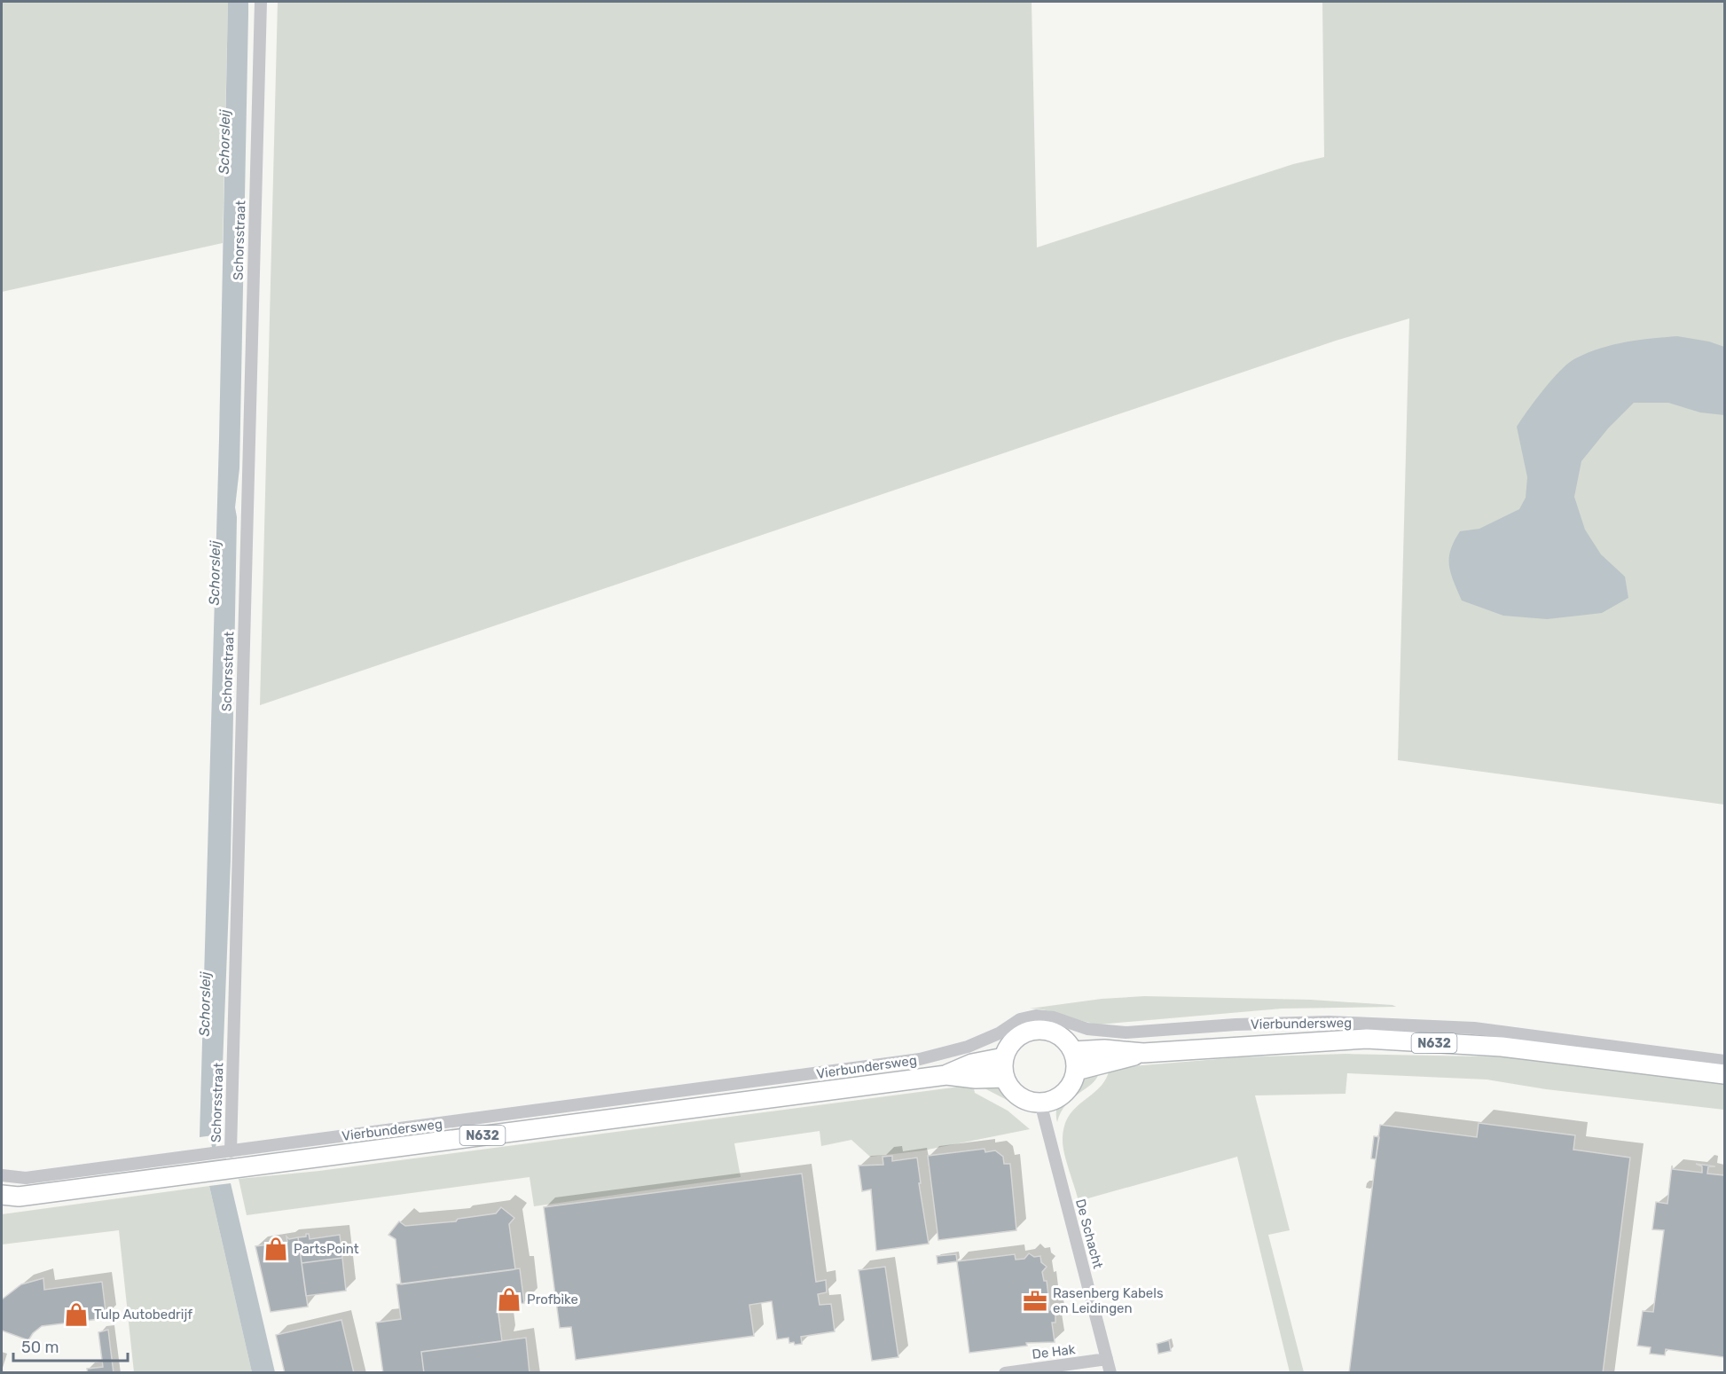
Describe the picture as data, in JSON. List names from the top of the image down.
{
  "streets": {
    "main road": ["Vierbundersweg", "N632"],
    "street": ["Schorsstraat", "De Schacht", "De Hak"]
  },
  "crossings": [
    ["Schorsstraat", "Vierbundersweg"],
    ["Vierbundersweg", "De Schacht"],
    ["De Schacht", "De Hak"]
  ],
  "water": ["Schorsleij"],
  "places": {
    "shop": ["PartsPoint", "Profbike", "Tulp Autobedrijf"],
    "office": ["Rasenberg Kabels en Leidingen"]
  },
  "scale_bar": "50 m"
}
